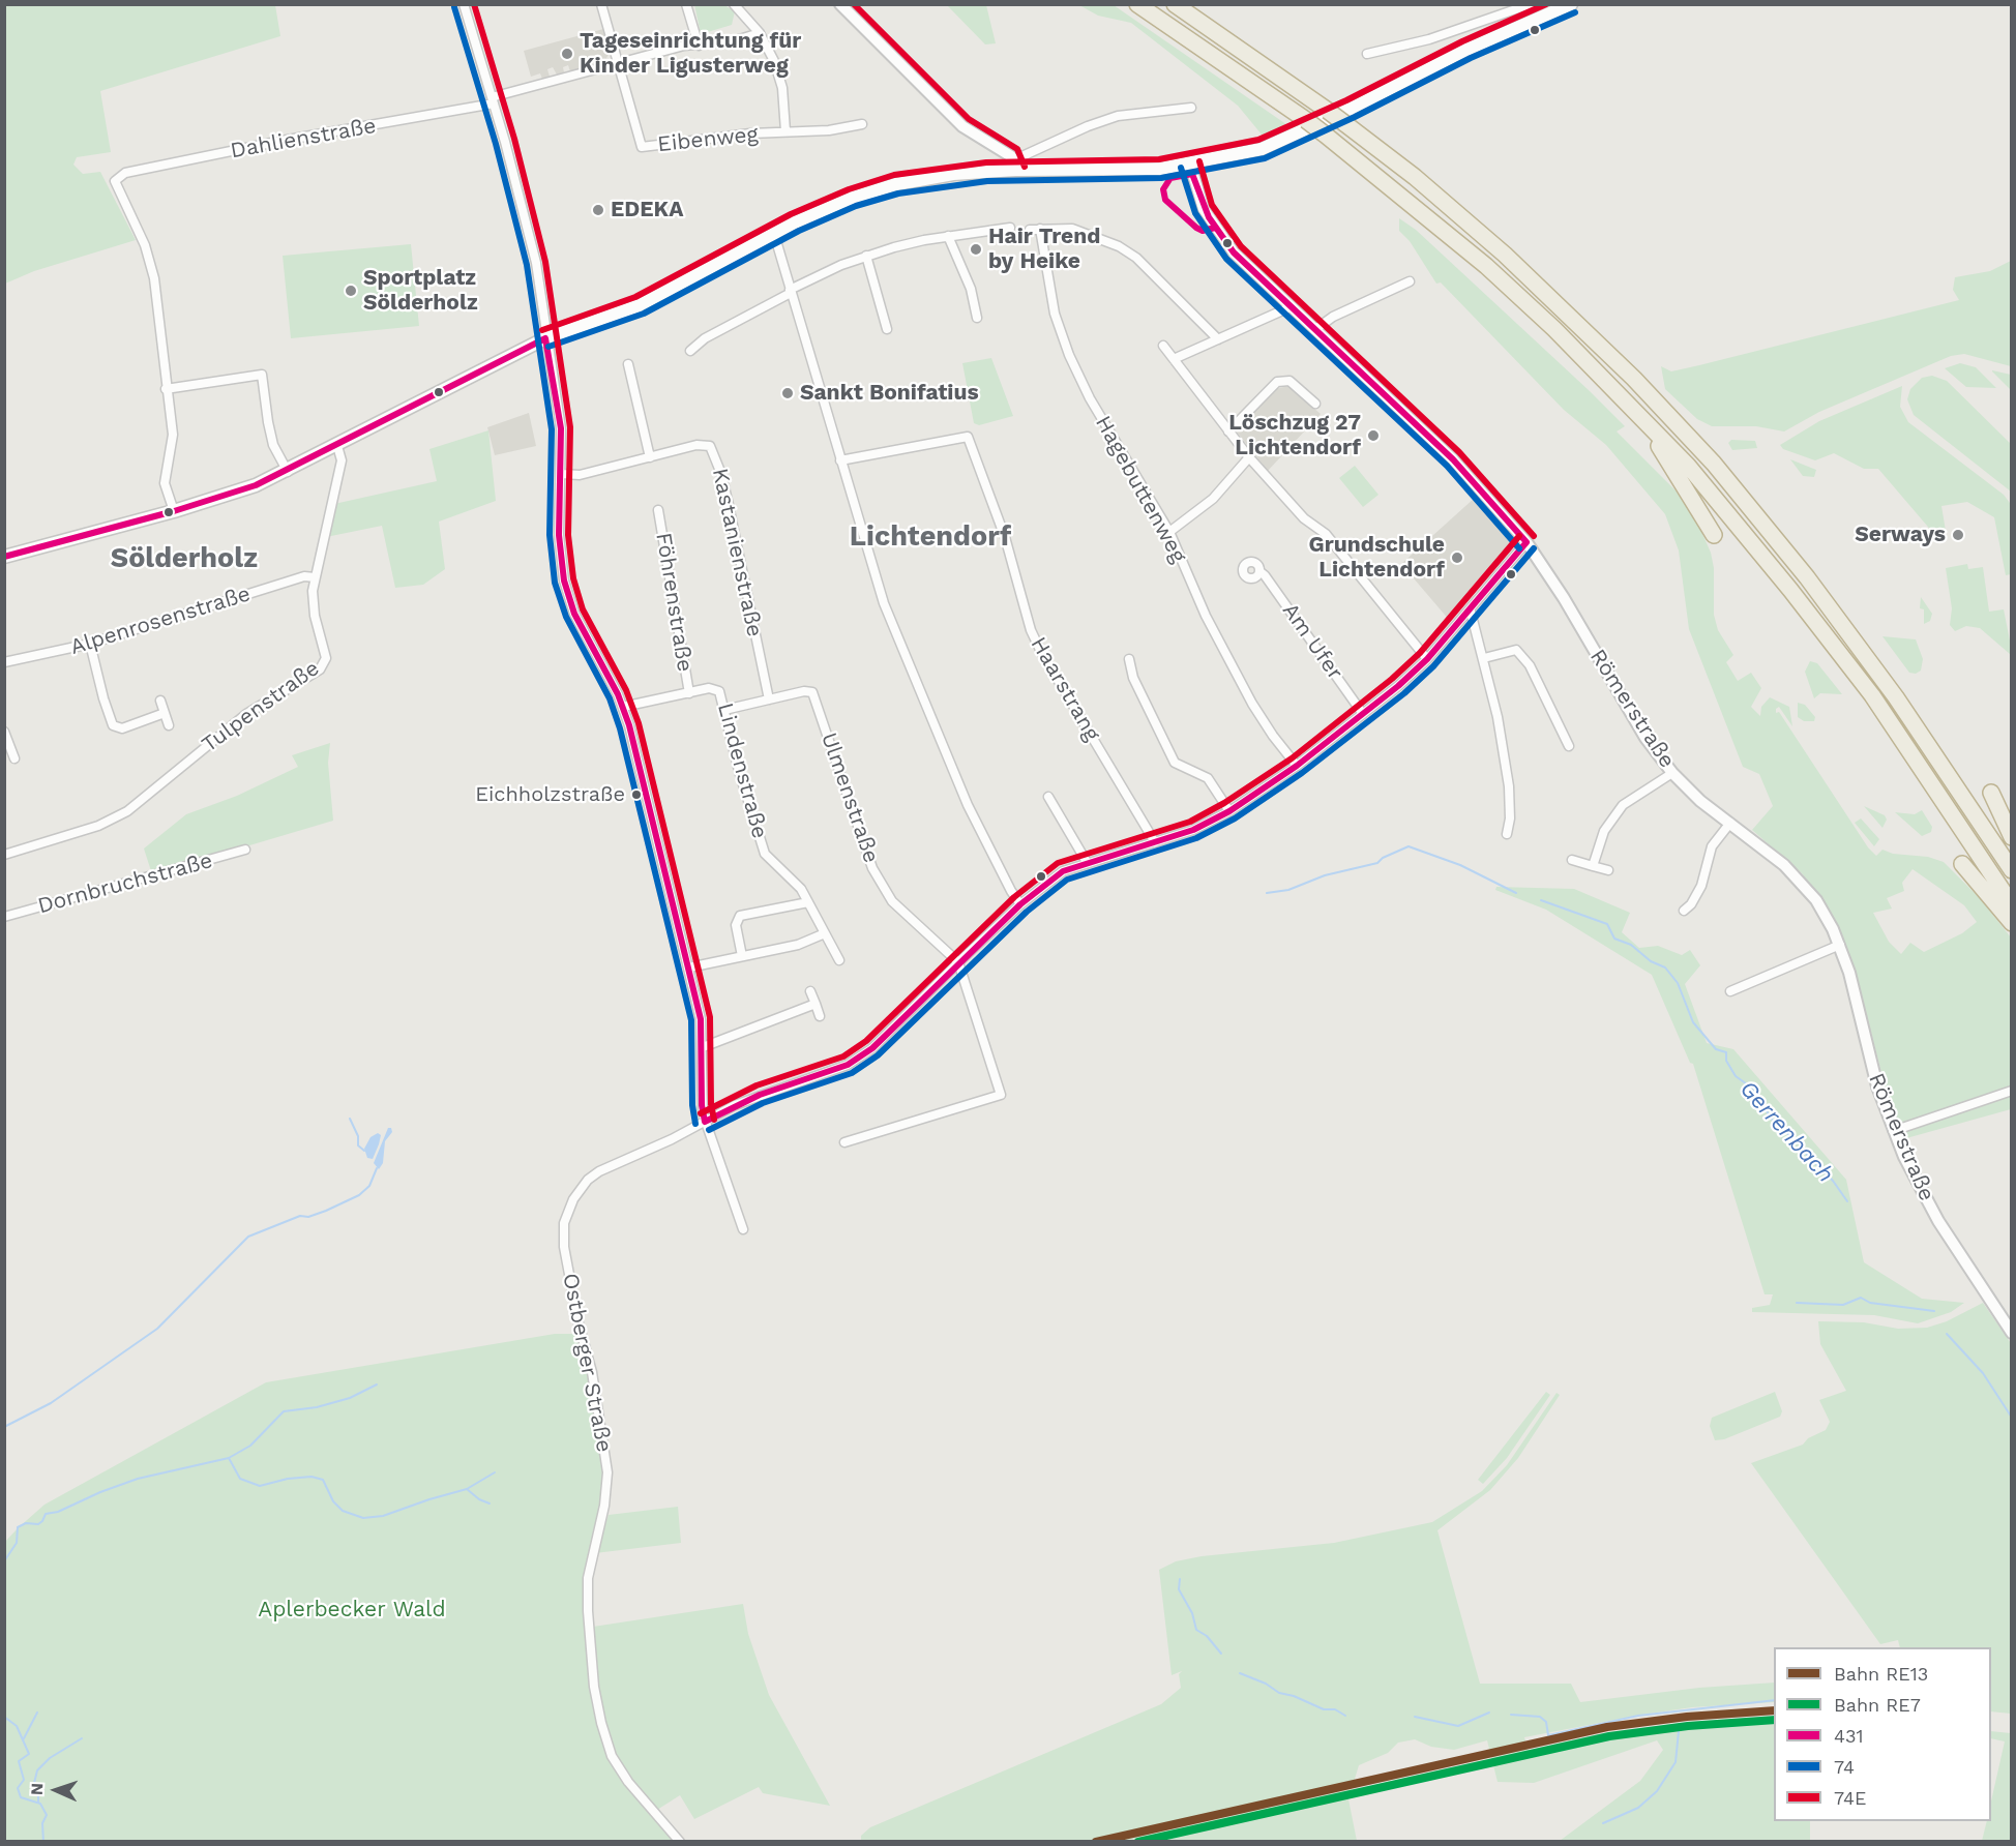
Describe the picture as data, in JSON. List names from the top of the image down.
{
  "streets": {
    "street": [
      "Dahlienstraße",
      "Eibenweg",
      "Hagebuttenweg",
      "Kastanienstraße",
      "Föhrenstraße",
      "Alpenrosenstraße",
      "Am Ufer",
      "Haarstrang",
      "Tulpenstraße",
      "Römerstraße",
      "Lindenstraße",
      "Ulmenstraße",
      "Dornbruchstraße",
      "Ostberger Straße"
    ]
  },
  "crossings": [
    ["Dahlienstraße", "Eibenweg"],
    ["Hagebuttenweg", "Ostberger Straße"],
    ["Kastanienstraße", "Ulmenstraße"],
    ["Föhrenstraße", "Lindenstraße"],
    ["Alpenrosenstraße", "Tulpenstraße"],
    ["Am Ufer", "Ostberger Straße"],
    ["Haarstrang", "Ostberger Straße"],
    ["Römerstraße", "Ostberger Straße"],
    ["Lindenstraße", "Ulmenstraße"],
    ["Ulmenstraße", "Ostberger Straße"]
  ],
  "districts": ["Lichtendorf", "Sölderholz"],
  "water": ["Gerrenbach"],
  "parks": ["Aplerbecker Wald"],
  "places": [
    "Tageseinrichtung für Kinder Ligusterweg",
    "EDEKA",
    "Hair Trend by Heike",
    "Sportplatz Sölderholz",
    "Sankt Bonifatius",
    "Löschzug 27 Lichtendorf",
    "Serways",
    "Grundschule Lichtendorf",
    "Eichholzstraße"
  ],
  "lines": [
    "transit line 74E",
    "transit line 74",
    "transit line 431",
    "rail line RE13",
    "rail line RE7"
  ],
  "legend": [
    "Bahn RE13",
    "Bahn RE7",
    "431",
    "74",
    "74E"
  ],
  "north": "left"
}
